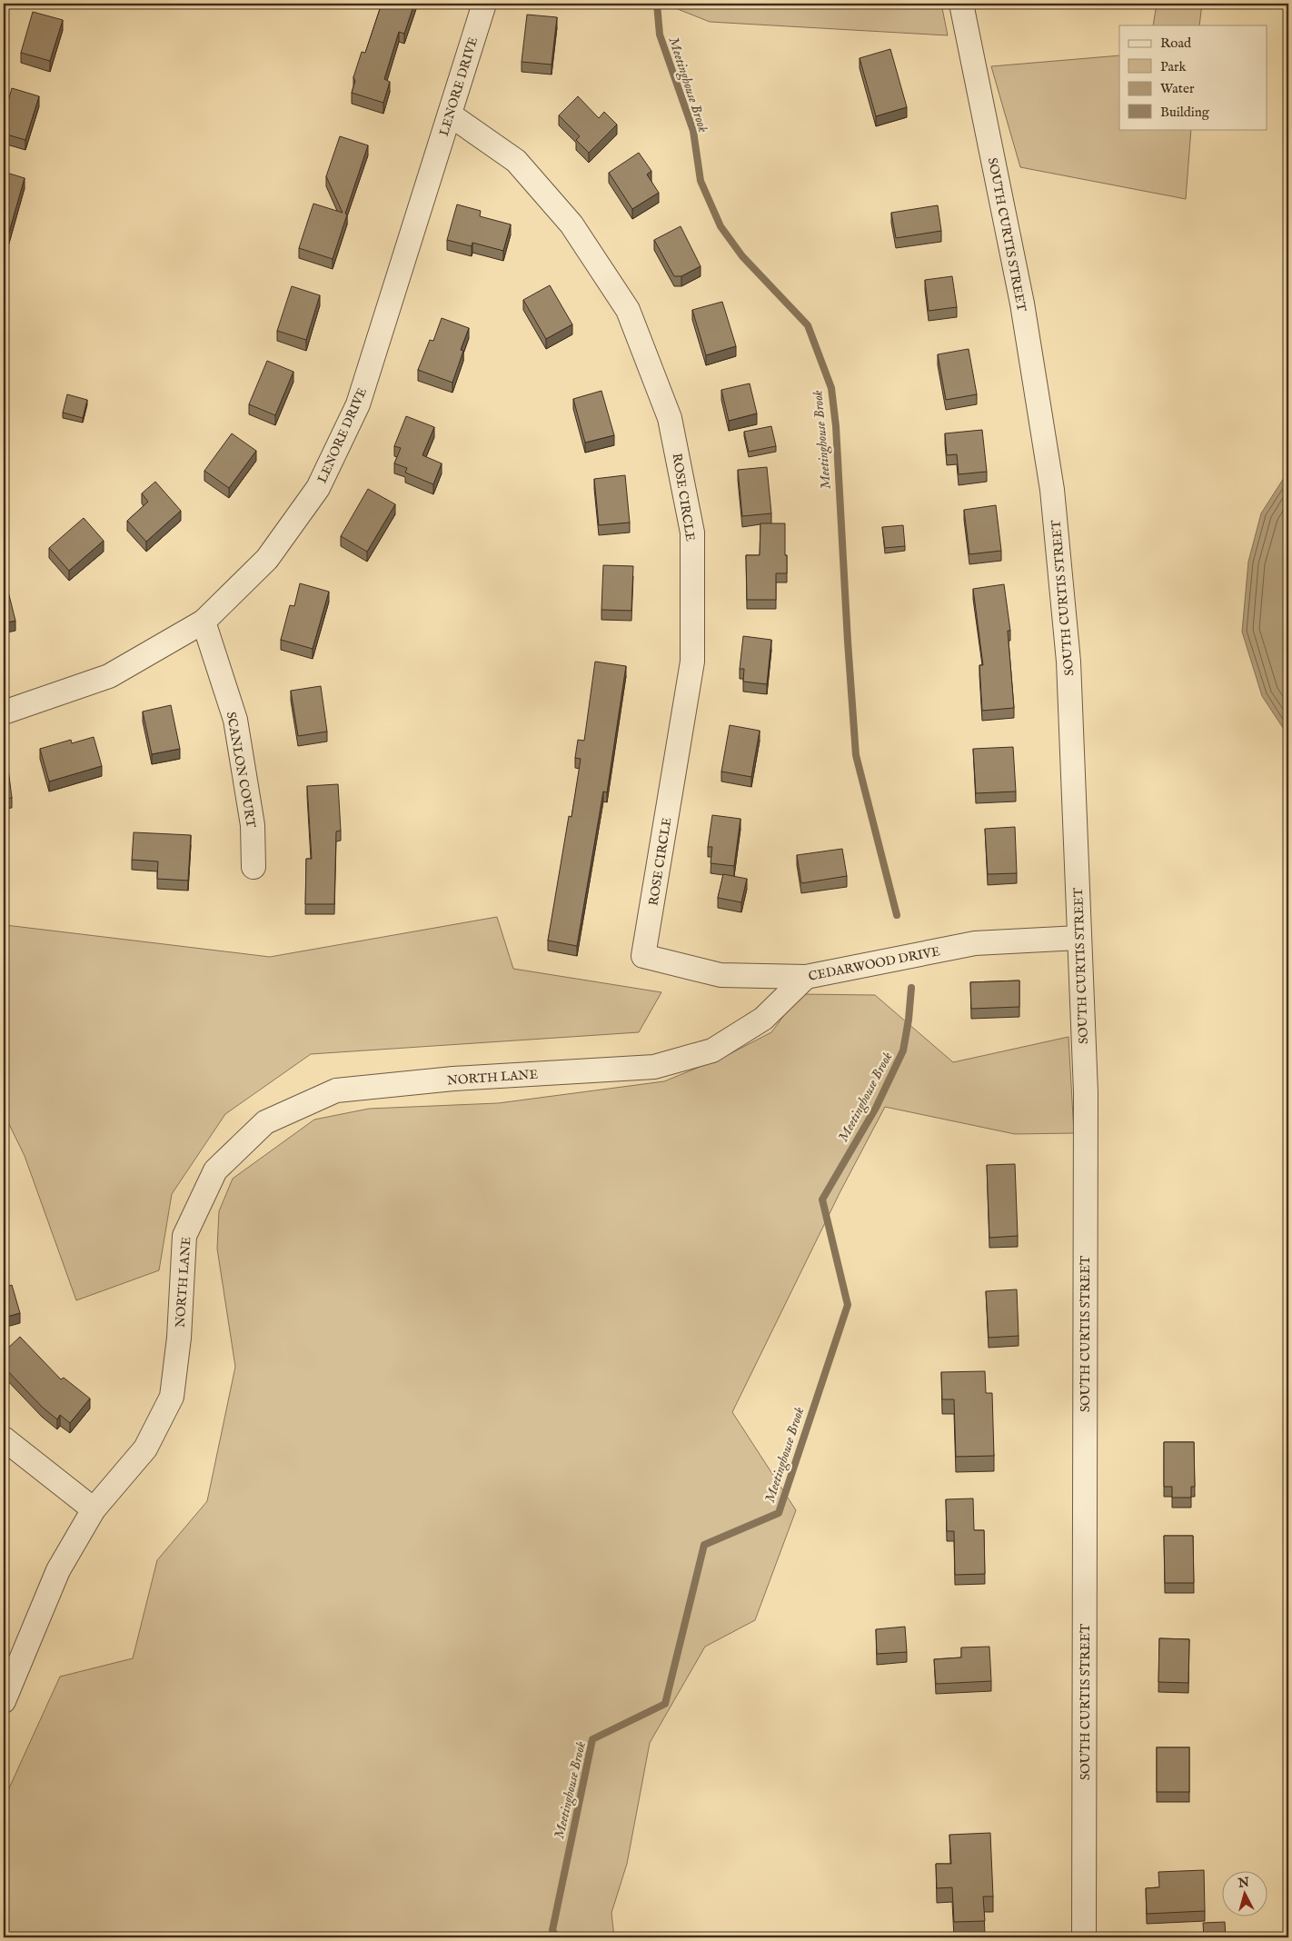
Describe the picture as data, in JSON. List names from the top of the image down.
{
  "streets": {
    "street": [
      "LENORE DRIVE",
      "SOUTH CURTIS STREET",
      "ROSE CIRCLE",
      "SCANLON COURT",
      "CEDARWOOD DRIVE",
      "NORTH LANE"
    ]
  },
  "crossings": [
    ["LENORE DRIVE", "ROSE CIRCLE"],
    ["LENORE DRIVE", "SCANLON COURT"],
    ["SOUTH CURTIS STREET", "CEDARWOOD DRIVE"],
    ["ROSE CIRCLE", "CEDARWOOD DRIVE"],
    ["CEDARWOOD DRIVE", "NORTH LANE"]
  ],
  "water": ["Meetinghouse Brook"],
  "legend": [
    "Road",
    "Park",
    "Water",
    "Building"
  ],
  "north": "top"
}
